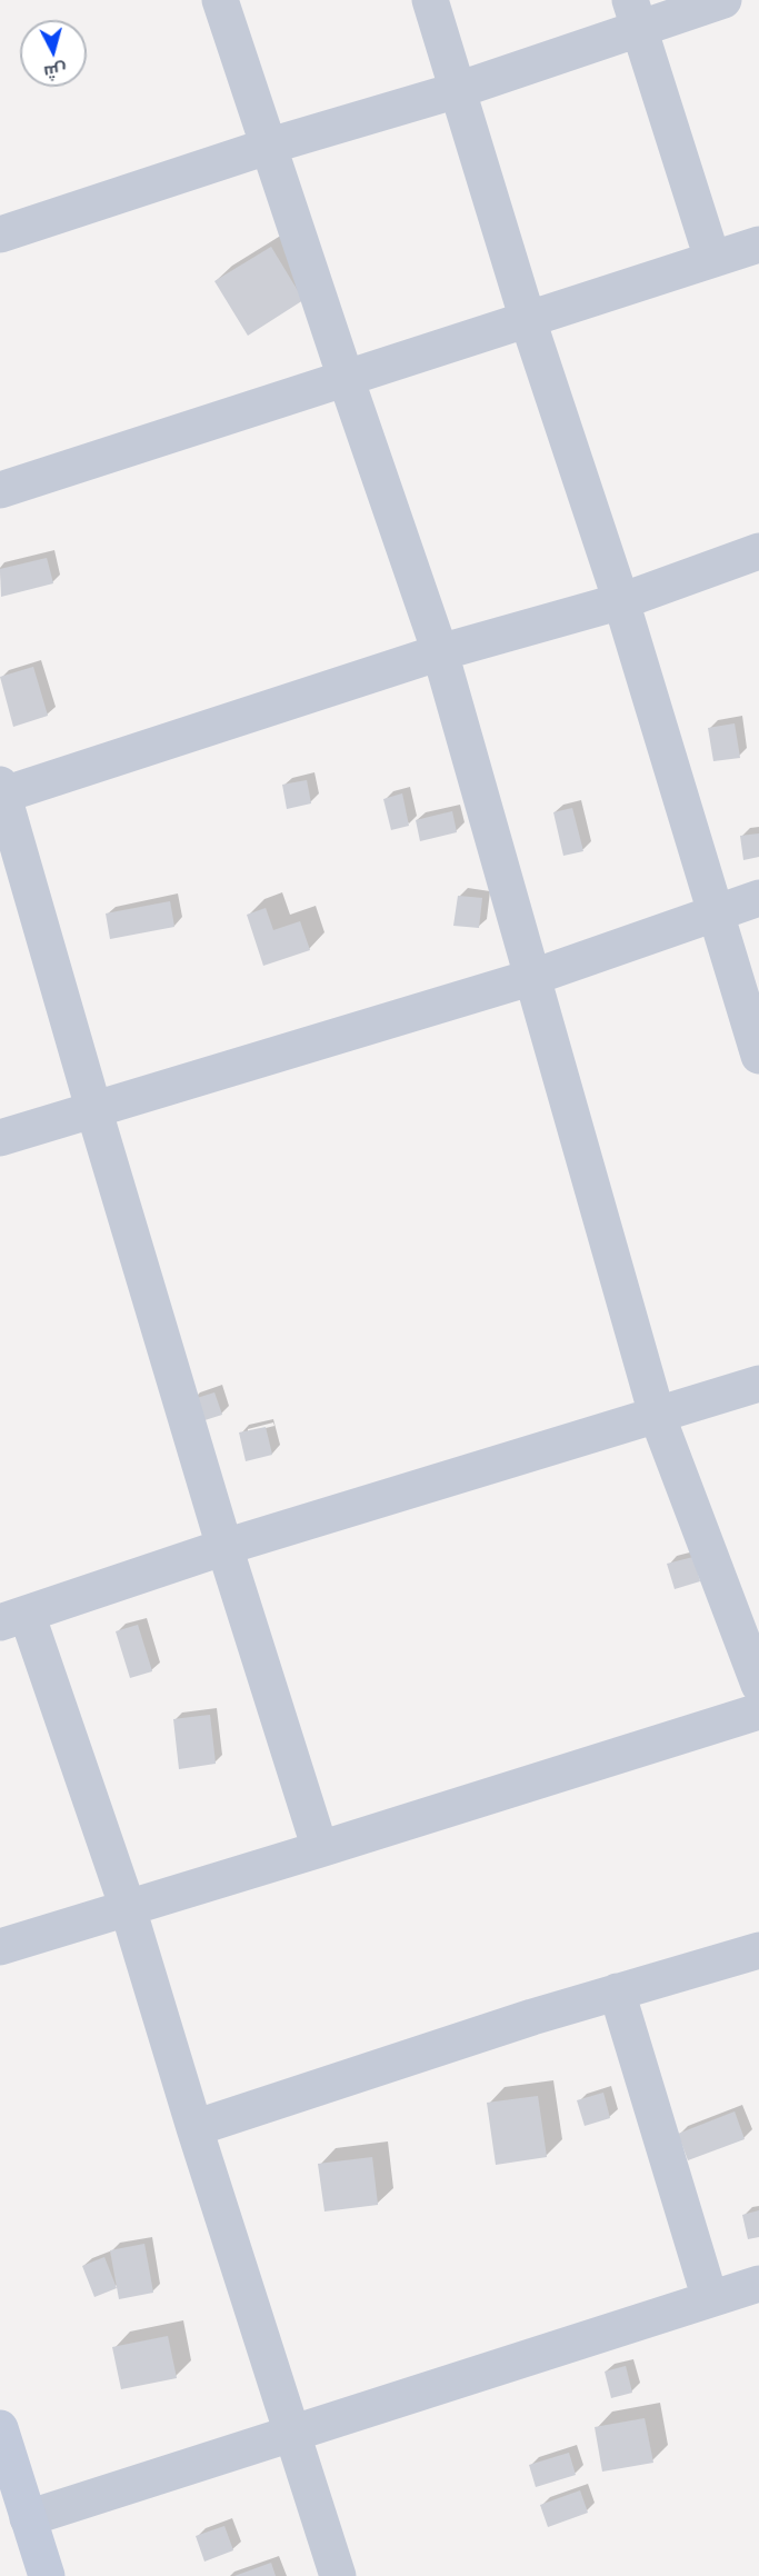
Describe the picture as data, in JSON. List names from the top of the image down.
{
  "north": "bottom"
}
